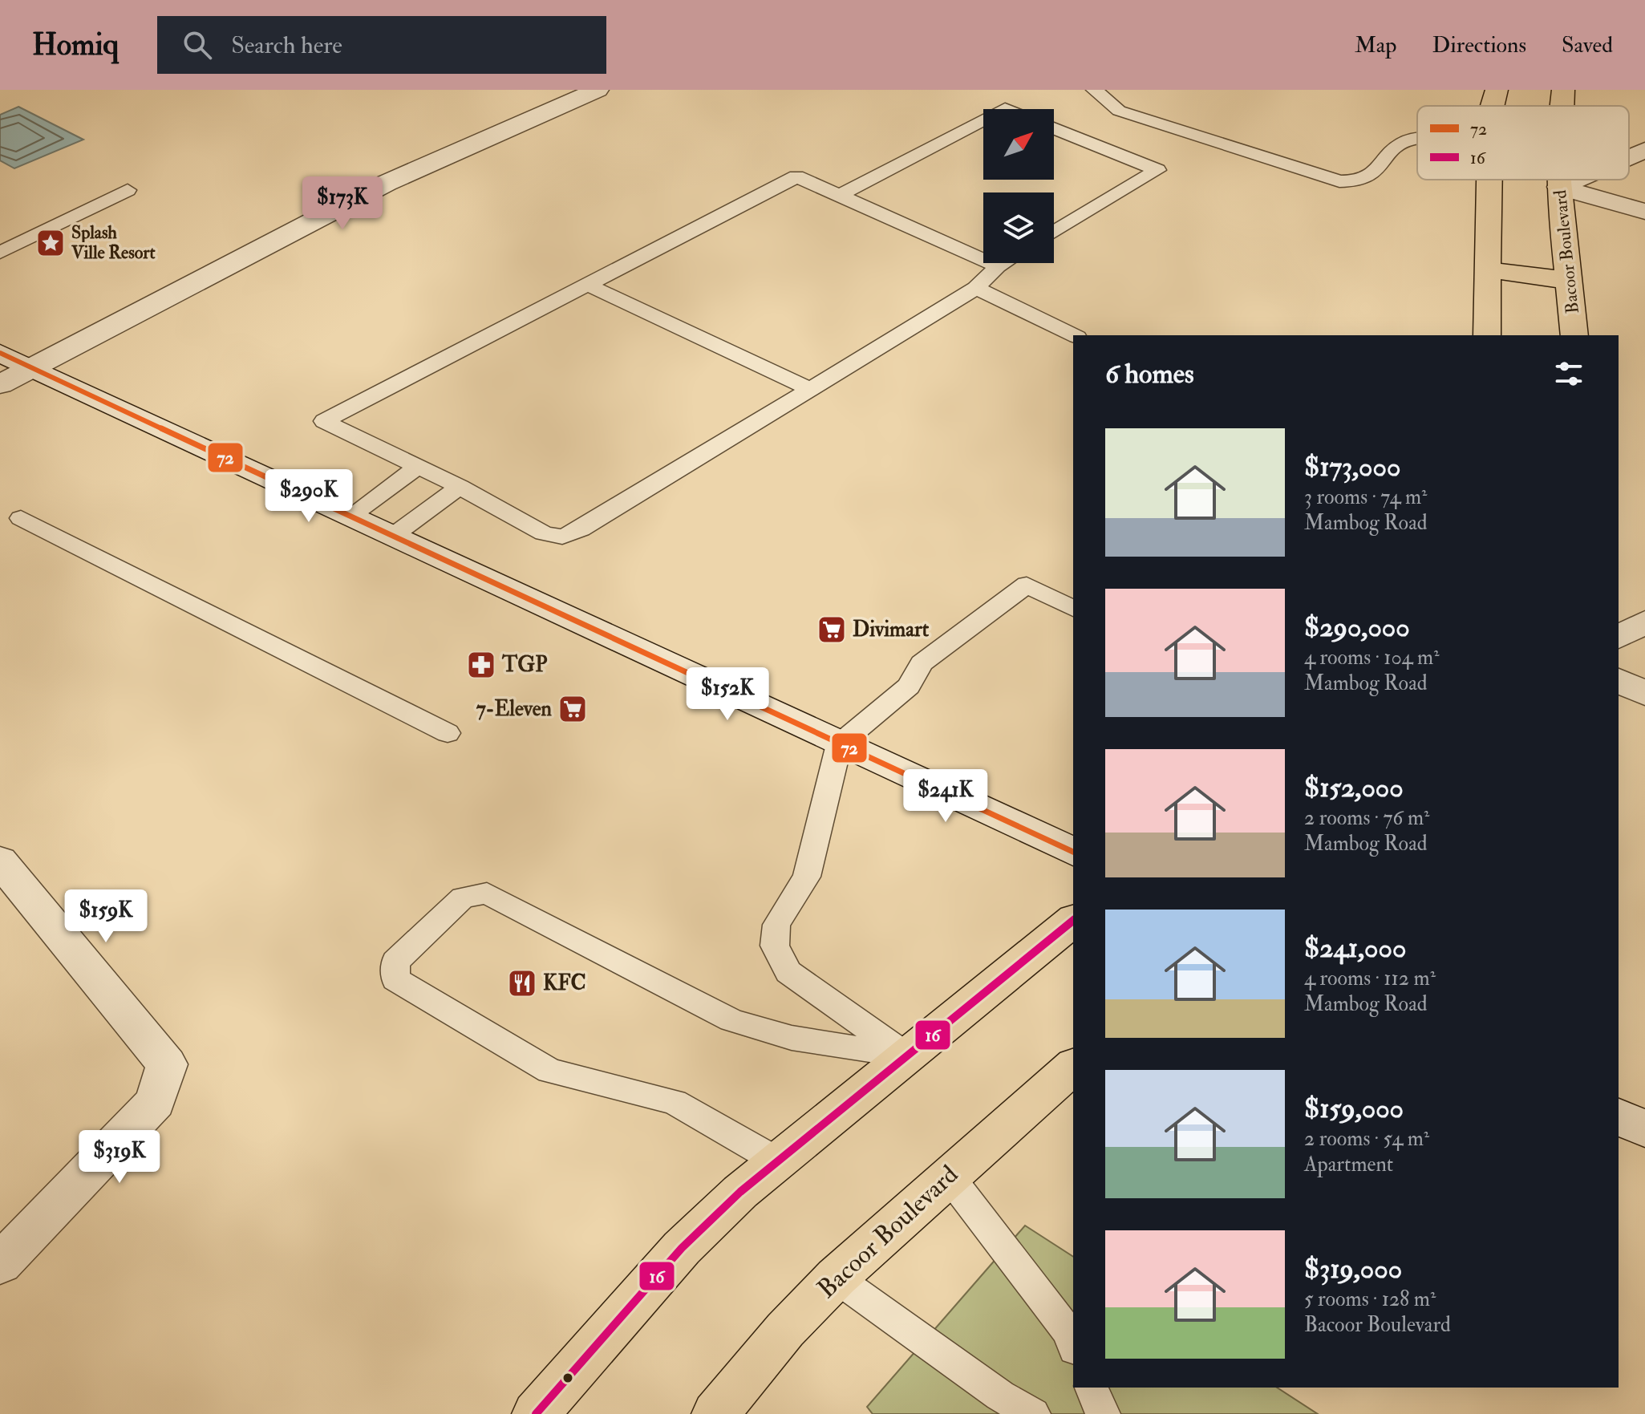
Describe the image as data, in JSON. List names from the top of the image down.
{
  "streets": {
    "main road": ["Bacoor Boulevard"]
  },
  "places": {
    "place": ["Splash Ville Resort"],
    "supermarket": ["Divimart", "7-Eleven"],
    "pharmacy": ["TGP"],
    "restaurant": ["KFC"]
  },
  "lines": ["transit line 72", "transit line 16"],
  "legend": ["72", "16"],
  "north": "top right",
  "page": {
    "header": "Homiq",
    "search": "Search here",
    "nav": ["Map", "Directions", "Saved"],
    "price": [
      "$173K",
      "$290K",
      "$152K",
      "$241K",
      "$159K",
      "$319K"
    ],
    "heading": "6 homes",
    "list": [
      {
        "name": "$173,000",
        "note": "3 rooms · 74 m² · Mambog Road"
      },
      {
        "name": "$290,000",
        "note": "4 rooms · 104 m² · Mambog Road"
      },
      {
        "name": "$152,000",
        "note": "2 rooms · 76 m² · Mambog Road"
      },
      {
        "name": "$241,000",
        "note": "4 rooms · 112 m² · Mambog Road"
      },
      {
        "name": "$159,000",
        "note": "2 rooms · 54 m² · Apartment"
      },
      {
        "name": "$319,000",
        "note": "5 rooms · 128 m² · Bacoor Boulevard"
      }
    ]
  }
}
